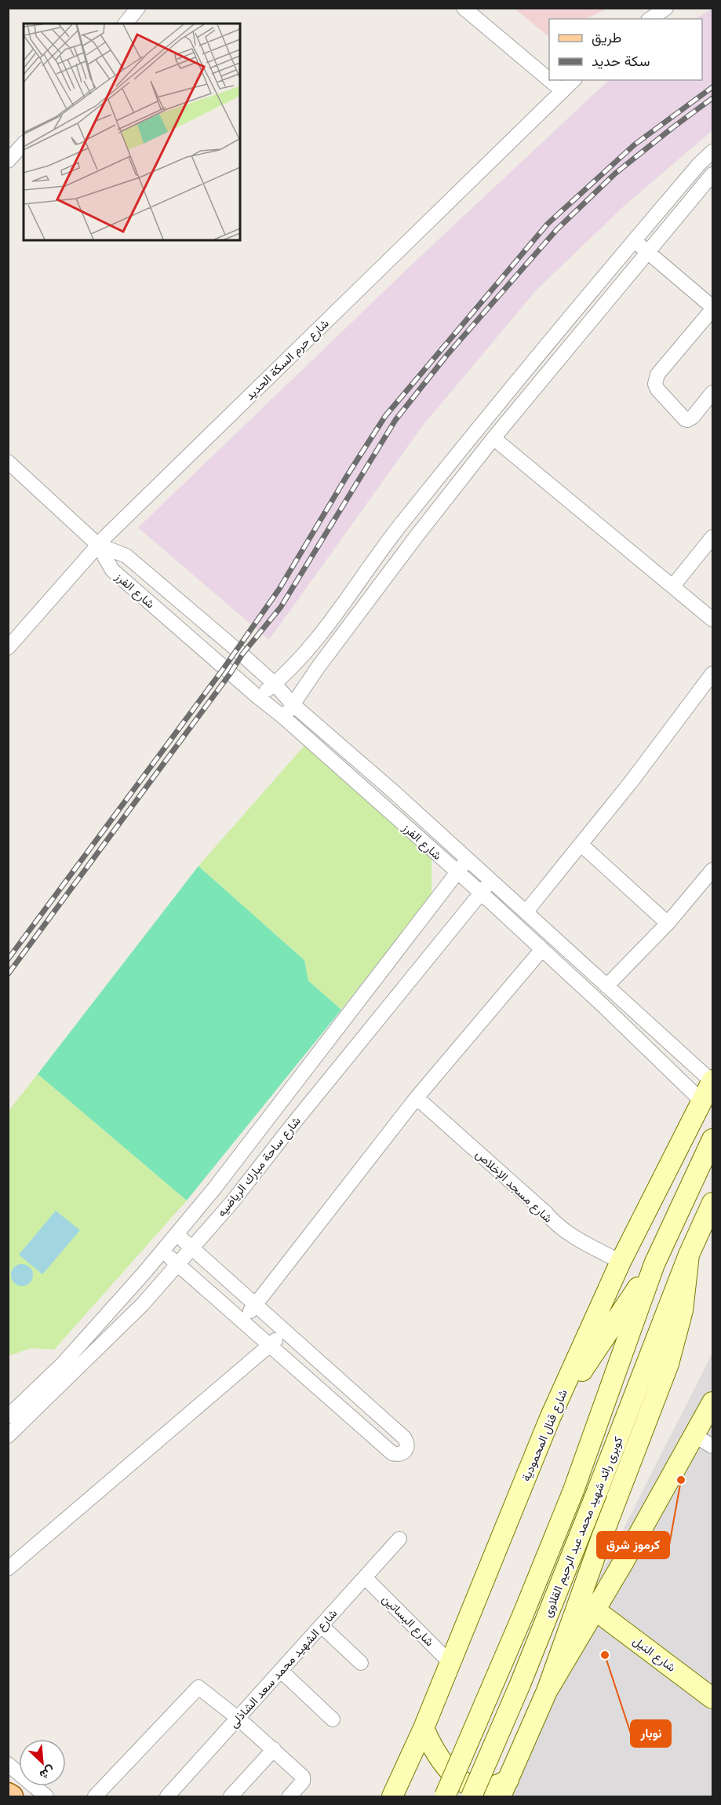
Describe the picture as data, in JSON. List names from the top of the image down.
{
  "streets": {
    "main road": ["شارع قنال المحمودية", "كوبرى رائد شهيد محمد عبد الرحيم القلاوى", "شارع النيل"],
    "street": [
      "شارع حرم السكة الحديد",
      "شارع الفرز",
      "شارع ساحة مبارك الرياضيه",
      "شارع مسجد الإخلاص",
      "شارع البساتين",
      "شارع الشهيد محمد سعد الشاذلى"
    ]
  },
  "crossings": [
    ["شارع حرم السكة الحديد", "شارع الفرز"],
    ["شارع الفرز", "شارع ساحة مبارك الرياضيه"],
    ["شارع الفرز", "شارع قنال المحمودية"],
    ["شارع مسجد الإخلاص", "شارع قنال المحمودية"],
    ["شارع قنال المحمودية", "شارع البساتين"],
    ["شارع البساتين", "شارع الشهيد محمد سعد الشاذلى"]
  ],
  "places": ["كرموز شرق", "نوبار"],
  "legend": ["طريق", "سكة حديد"],
  "north": "bottom right"
}
